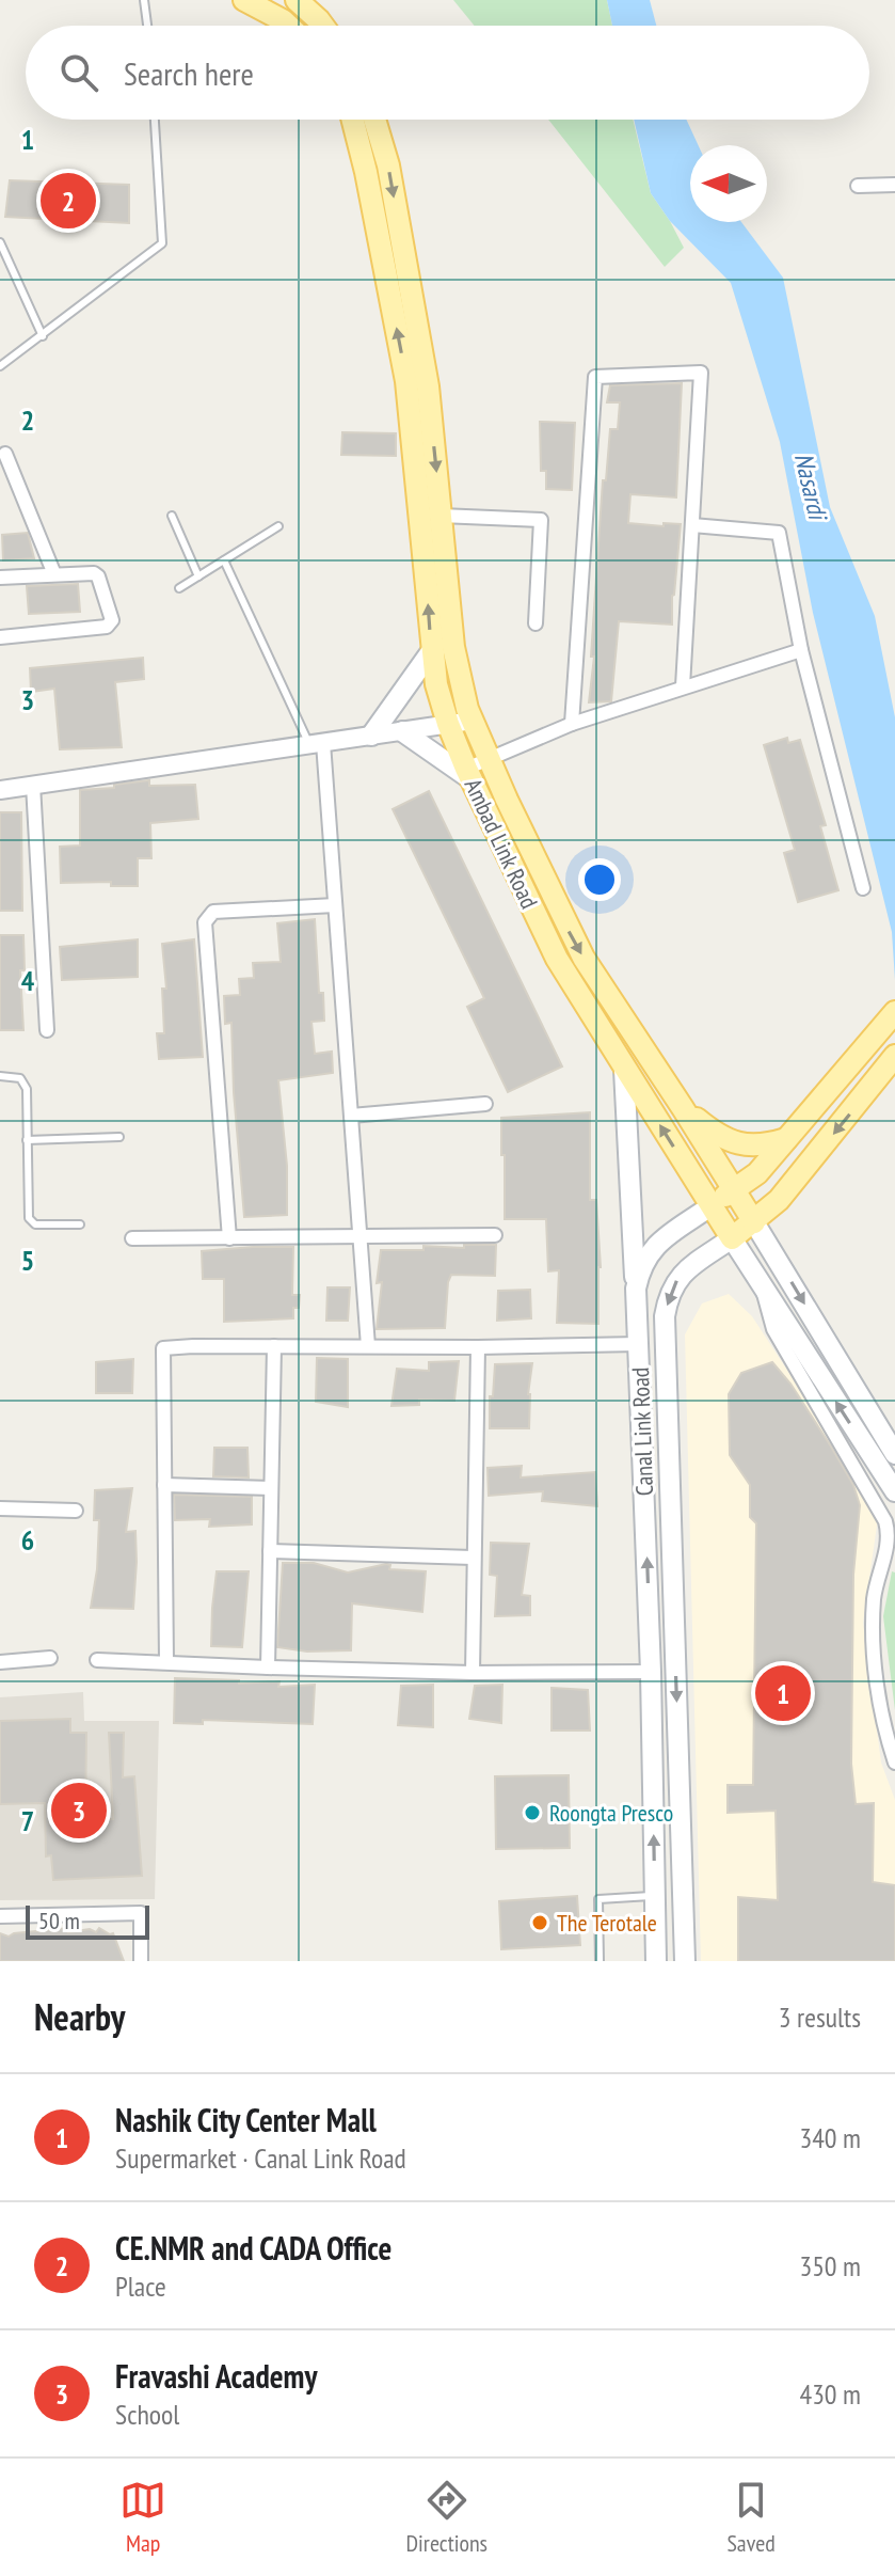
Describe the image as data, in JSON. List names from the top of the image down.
{
  "streets": {
    "main road": ["Ambad Link Road", "Canal Link Road"]
  },
  "crossings": [
    ["Ambad Link Road", "Canal Link Road"]
  ],
  "water": ["Nasardi"],
  "places": ["Roongta Presco", "The Terotale"],
  "scale_bar": "50 m",
  "north": "left",
  "page": {
    "search": "Search here",
    "pins": ["2", "1", "3"],
    "scale": "50 m",
    "heading": ["Nearby", "3 results"],
    "list": [
      {
        "mark": "1",
        "name": "Nashik City Center Mall",
        "note": "Supermarket · Canal Link Road",
        "value": "340 m"
      },
      {
        "mark": "2",
        "name": "CE.NMR and CADA Office",
        "note": "Place",
        "value": "350 m"
      },
      {
        "mark": "3",
        "name": "Fravashi Academy",
        "note": "School",
        "value": "430 m"
      }
    ],
    "nav": ["Map", "Directions", "Saved"]
  },
  "grid": {
    "rows": [
      "1",
      "2",
      "3",
      "4",
      "5",
      "6",
      "7"
    ]
  }
}
